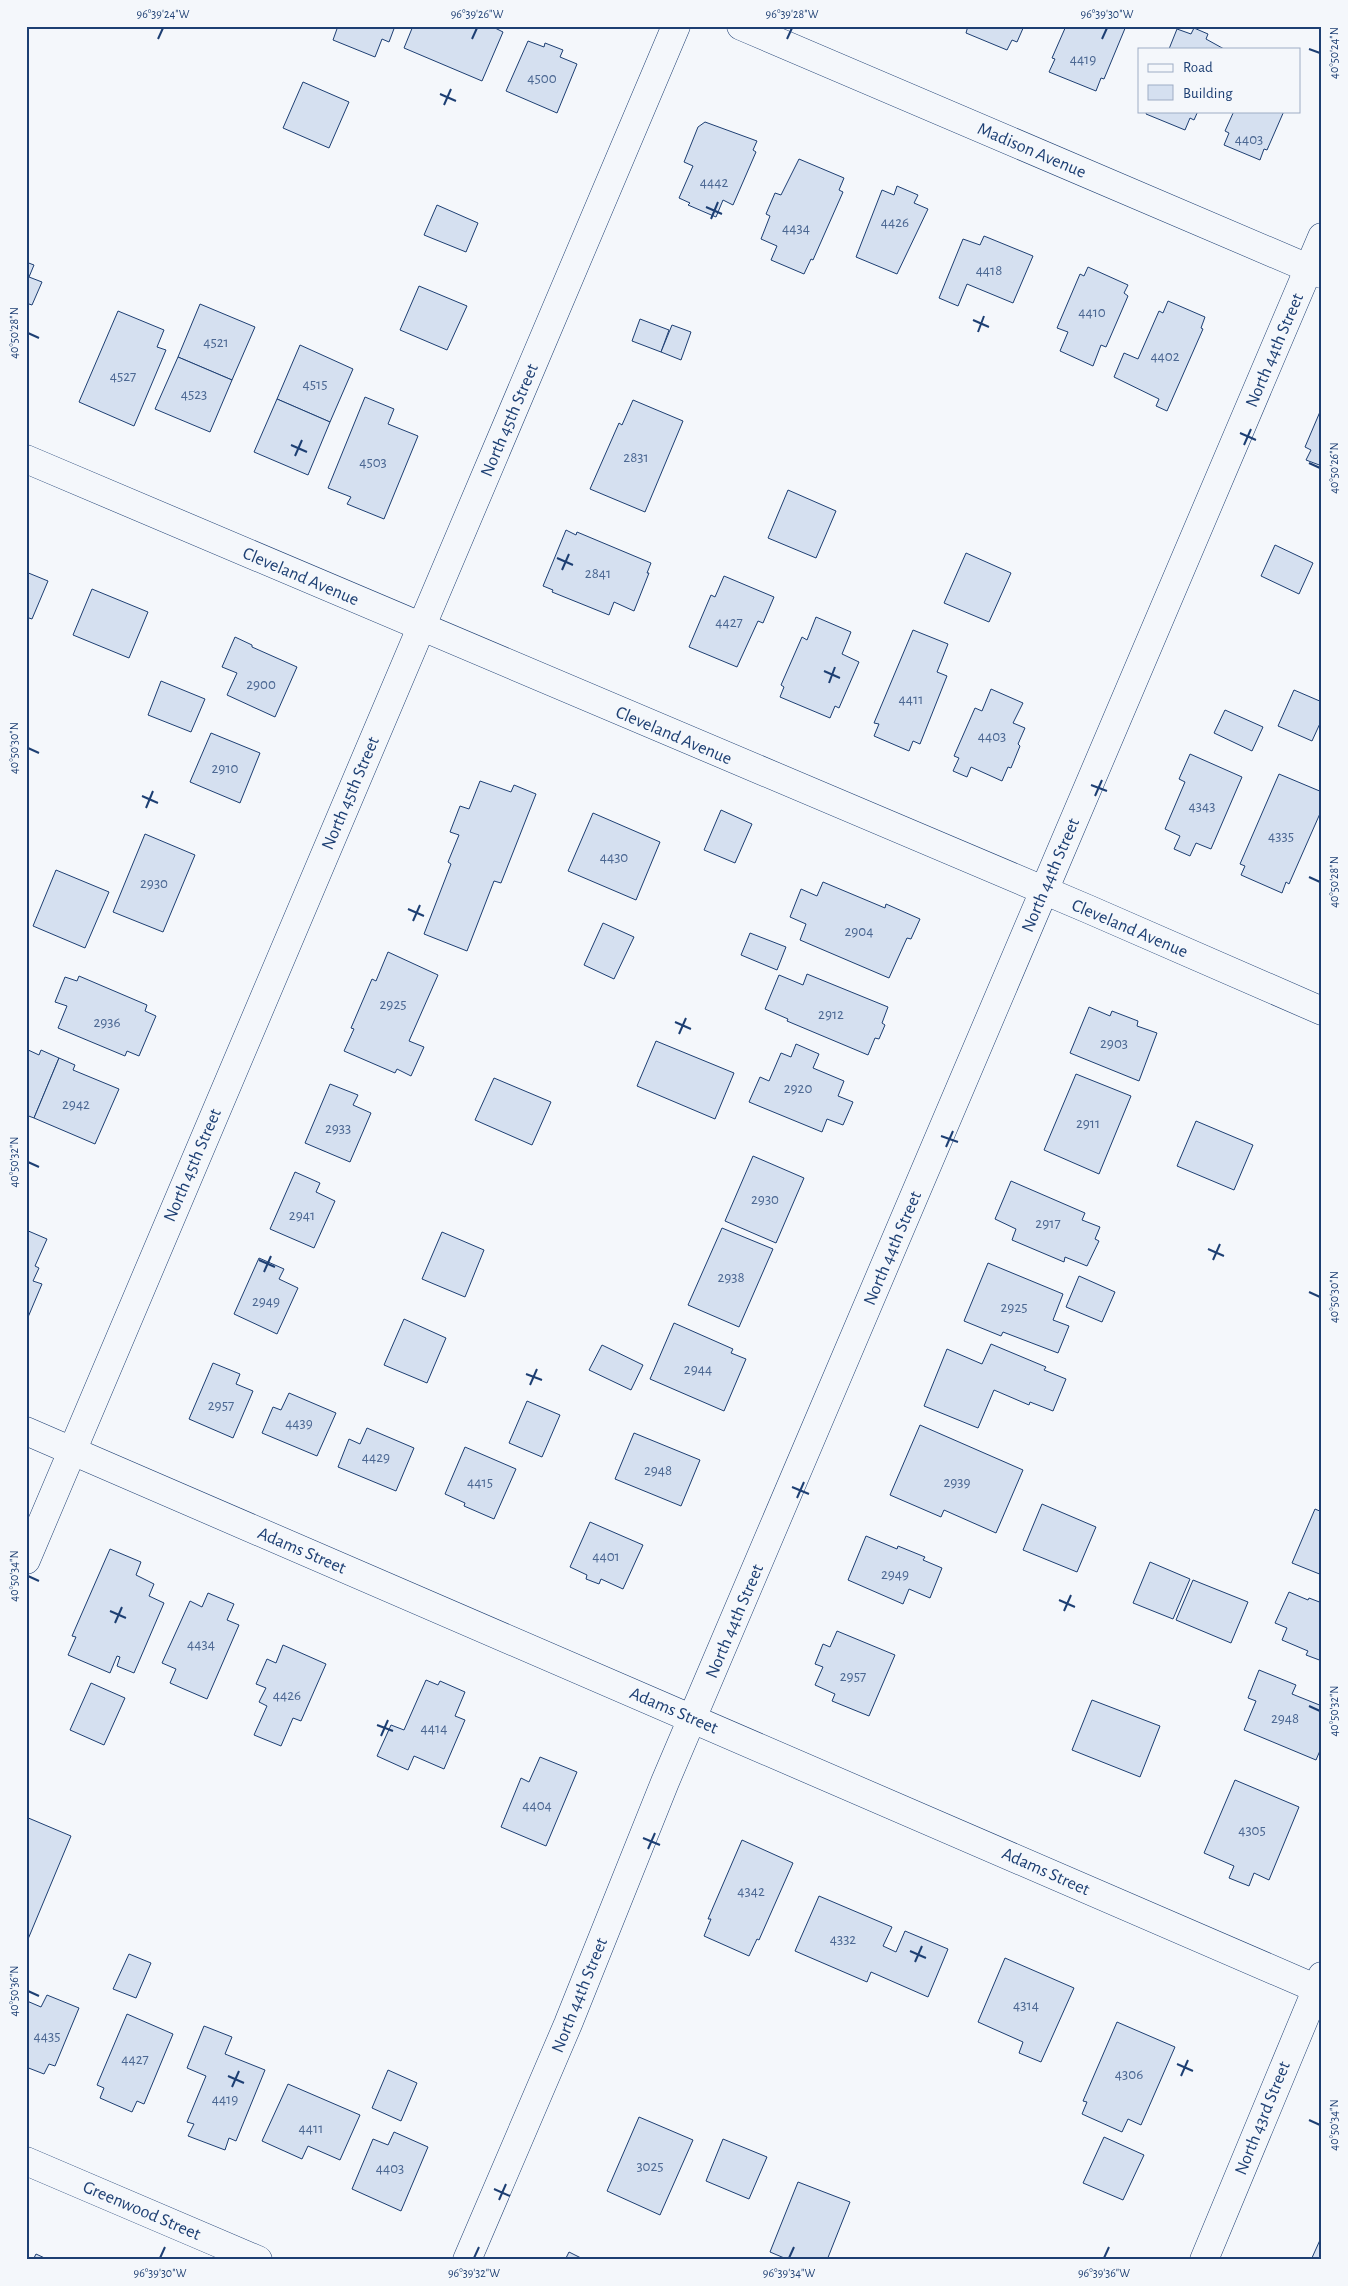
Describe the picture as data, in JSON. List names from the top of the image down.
{
  "streets": {
    "street": [
      "Madison Avenue",
      "North 44th Street",
      "North 45th Street",
      "Cleveland Avenue",
      "Adams Street",
      "North 43rd Street",
      "Greenwood Street"
    ]
  },
  "crossings": [
    ["Madison Avenue", "North 44th Street"],
    ["North 44th Street", "Cleveland Avenue"],
    ["North 44th Street", "Adams Street"],
    ["North 45th Street", "Cleveland Avenue"],
    ["North 45th Street", "Adams Street"],
    ["Adams Street", "North 43rd Street"]
  ],
  "house_numbers": [
    "4419",
    "4500",
    "4403",
    "4442",
    "4426",
    "4434",
    "4418",
    "4410",
    "4521",
    "4402",
    "4527",
    "4515",
    "4523",
    "2831",
    "4503",
    "2841",
    "4427",
    "2900",
    "4411",
    "4403",
    "2910",
    "4343",
    "4335",
    "4430",
    "2930",
    "2904",
    "2925",
    "2912",
    "2936",
    "2903",
    "2920",
    "2942",
    "2911",
    "2933",
    "2930",
    "2941",
    "2917",
    "2938",
    "2949",
    "2925",
    "2944",
    "2957",
    "4439",
    "4429",
    "2948",
    "4415",
    "2939",
    "4401",
    "2949",
    "4434",
    "2957",
    "4426",
    "2948",
    "4414",
    "4404",
    "4305",
    "4342",
    "4332",
    "4314",
    "4435",
    "4427",
    "4306",
    "4419",
    "4411",
    "3025",
    "4403"
  ],
  "legend": ["Road", "Building"],
  "coordinates": [
    "96°39'24\"W",
    "96°39'26\"W",
    "96°39'28\"W",
    "96°39'30\"W",
    "40°50'24\"N",
    "40°50'28\"N",
    "40°50'26\"N",
    "40°50'30\"N",
    "40°50'32\"N",
    "40°50'34\"N",
    "40°50'36\"N",
    "96°39'32\"W",
    "96°39'34\"W",
    "96°39'36\"W"
  ]
}
